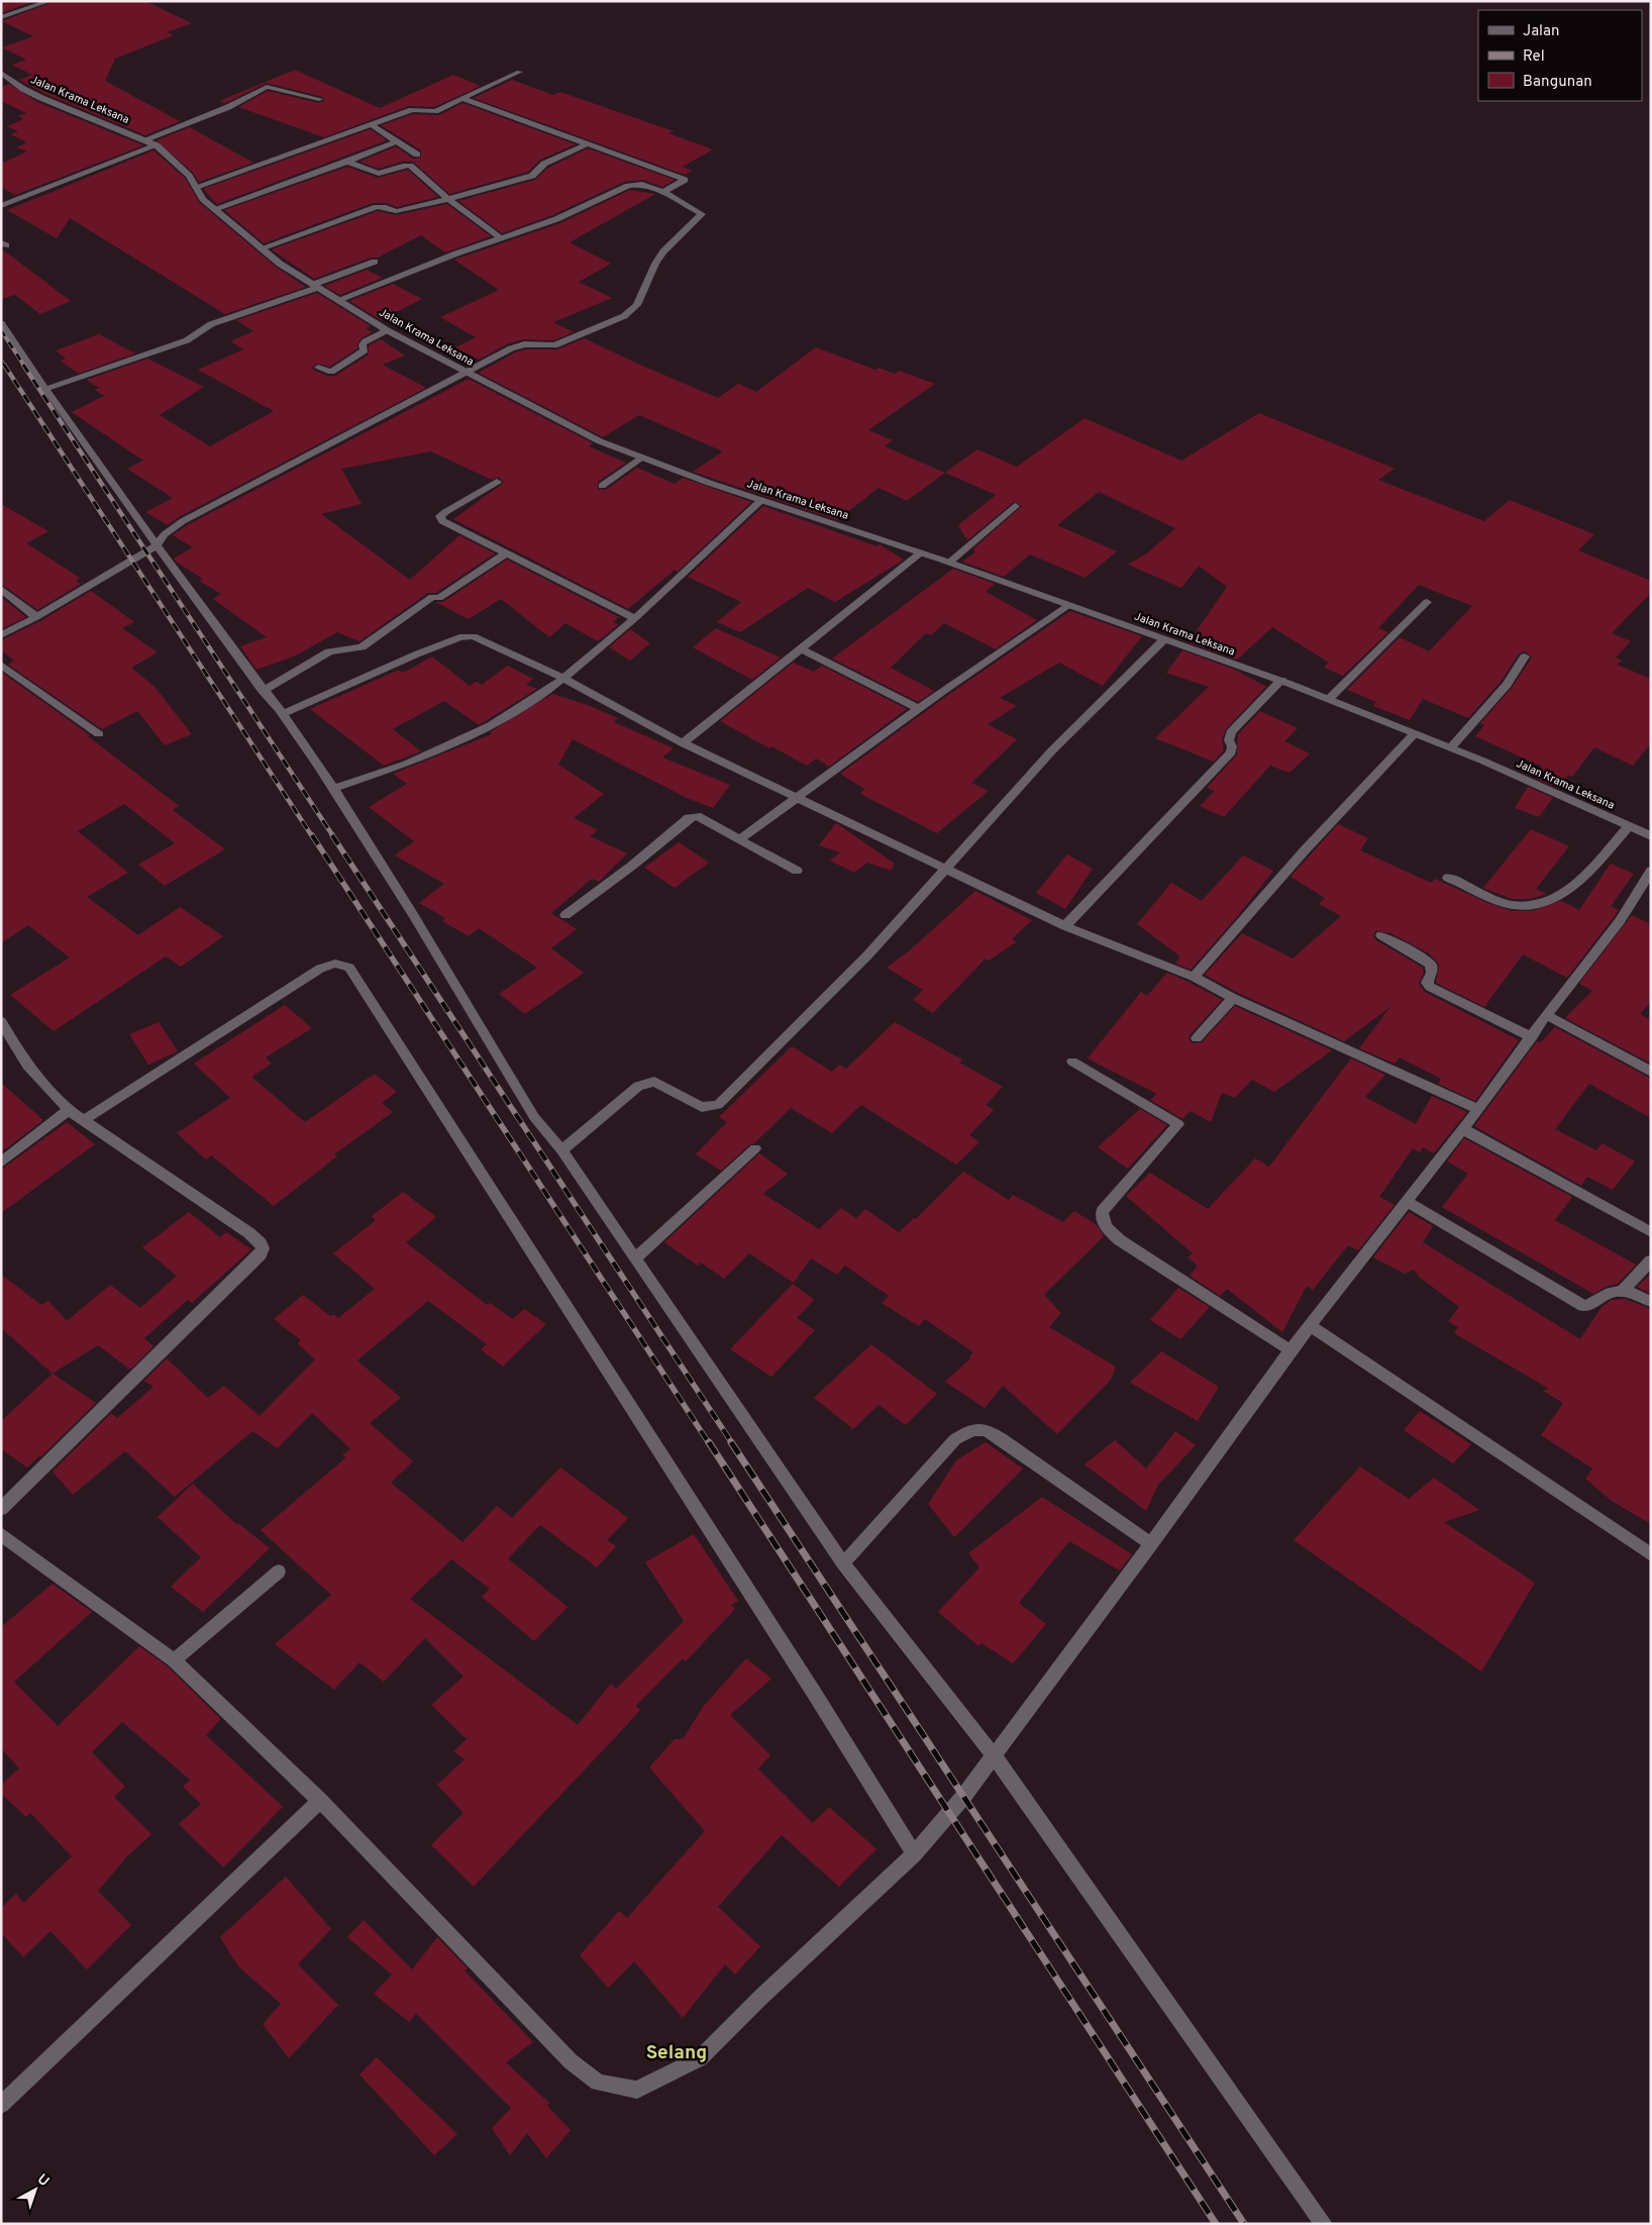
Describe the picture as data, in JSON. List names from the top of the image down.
{
  "streets": {
    "street": ["Jalan Krama Leksana"]
  },
  "districts": ["Selang"],
  "legend": ["Jalan", "Rel", "Bangunan"],
  "north": "top right"
}
